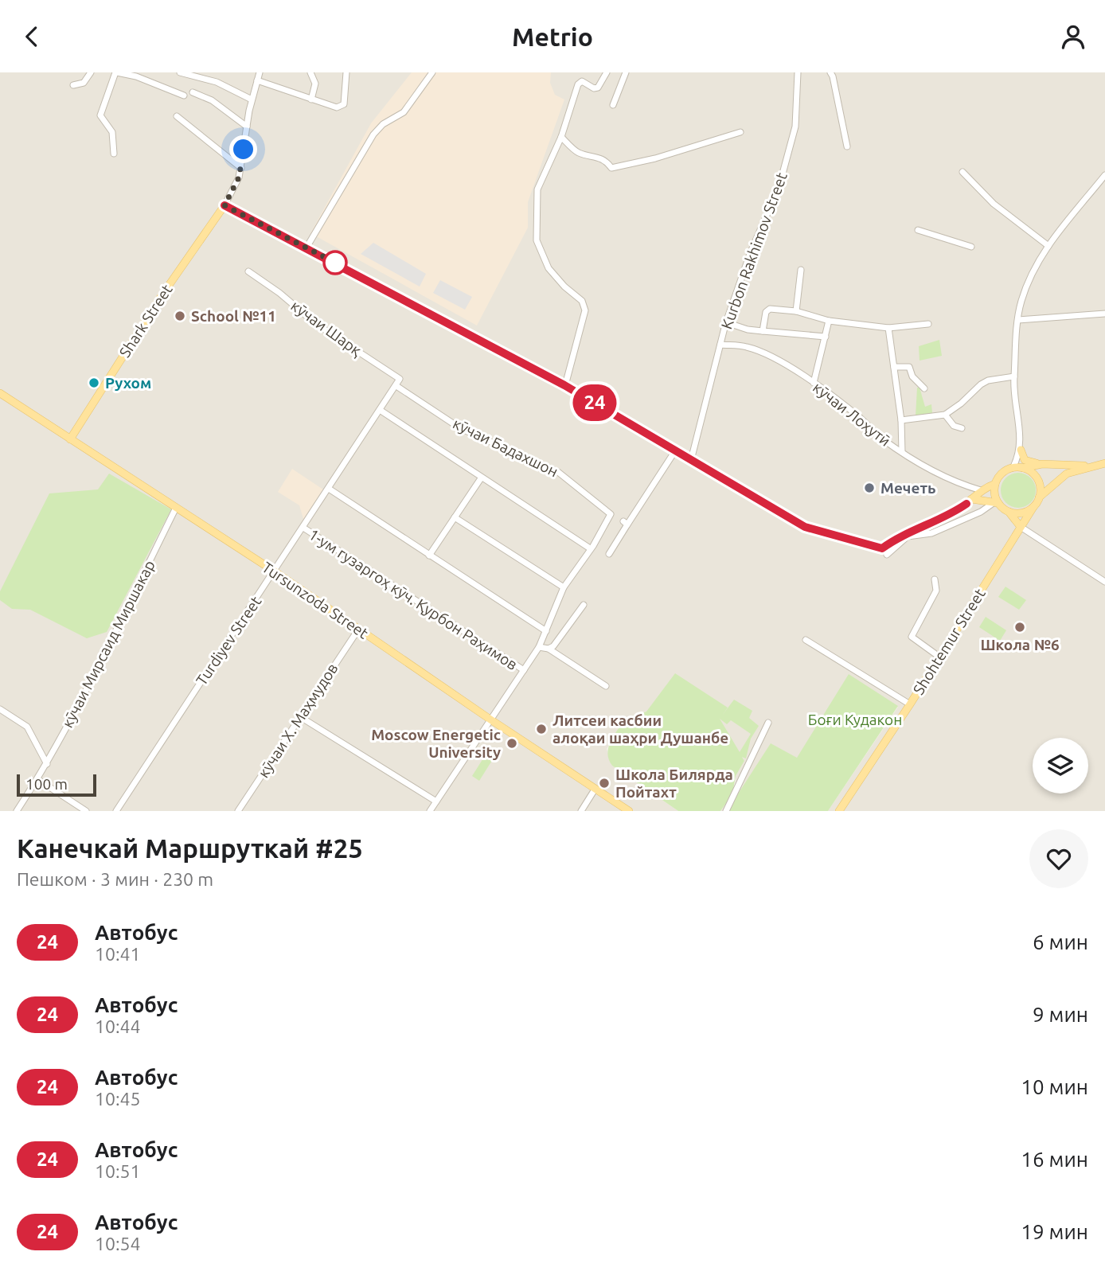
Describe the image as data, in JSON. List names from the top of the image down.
{
  "streets": {
    "main road": ["Shark Street", "Tursunzoda Street", "Shohtemur Street"],
    "street": [
      "Kurbon Rakhimov Street",
      "кӯчаи Шарқ",
      "кӯчаи Лоҳутӣ",
      "кӯчаи Бадахшон",
      "1-ум гузаргоҳ кӯч. Қурбон Раҳимов",
      "Turdiyev Street",
      "кӯчаи Мирсаид Миршакар",
      "кӯчаи Х. Маҳмудов"
    ]
  },
  "crossings": [
    ["Kurbon Rakhimov Street", "кӯчаи Лоҳутӣ"],
    ["Shark Street", "Tursunzoda Street"],
    ["кӯчаи Шарқ", "кӯчаи Бадахшон"],
    ["кӯчаи Шарқ", "Turdiyev Street"],
    ["кӯчаи Бадахшон", "Turdiyev Street"],
    ["1-ум гузаргоҳ кӯч. Қурбон Раҳимов", "Turdiyev Street"],
    ["Tursunzoda Street", "Turdiyev Street"],
    ["Tursunzoda Street", "кӯчаи Мирсаид Миршакар"],
    ["Tursunzoda Street", "кӯчаи Х. Маҳмудов"]
  ],
  "parks": ["Боғи Кудакон"],
  "places": [
    "School №11",
    "Рухом",
    "Мечеть",
    "Школа №6",
    "Литсеи касбии алоқаи шаҳри Душанбе",
    "Moscow Energetic University",
    "Школа Билярда Пойтахт"
  ],
  "lines": ["bus line 24"],
  "scale_bar": "100 m",
  "page": {
    "header": "Metrio",
    "on_map": "24",
    "scale": "100 m",
    "heading": ["Канечкай Маршруткай #25", "Пешком · 3 мин · 230 m"],
    "list": [
      {
        "mark": "24",
        "name": "Автобус",
        "note": "10:41",
        "value": "6 мин"
      },
      {
        "mark": "24",
        "name": "Автобус",
        "note": "10:44",
        "value": "9 мин"
      },
      {
        "mark": "24",
        "name": "Автобус",
        "note": "10:45",
        "value": "10 мин"
      },
      {
        "mark": "24",
        "name": "Автобус",
        "note": "10:51",
        "value": "16 мин"
      },
      {
        "mark": "24",
        "name": "Автобус",
        "note": "10:54",
        "value": "19 мин"
      }
    ]
  }
}
